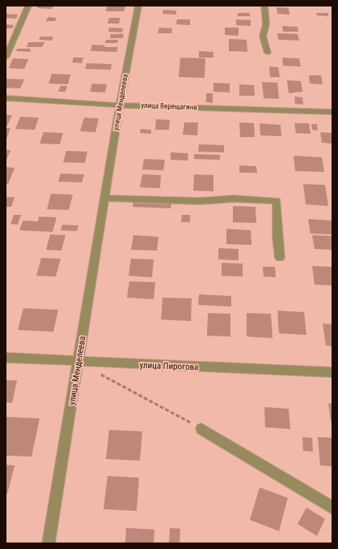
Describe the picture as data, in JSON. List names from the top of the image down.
{
  "streets": {
    "street": ["улица Менделеева", "улица Верещагина", "улица Пирогова"]
  },
  "crossings": [
    ["улица Менделеева", "улица Верещагина"],
    ["улица Менделеева", "улица Пирогова"]
  ]
}
